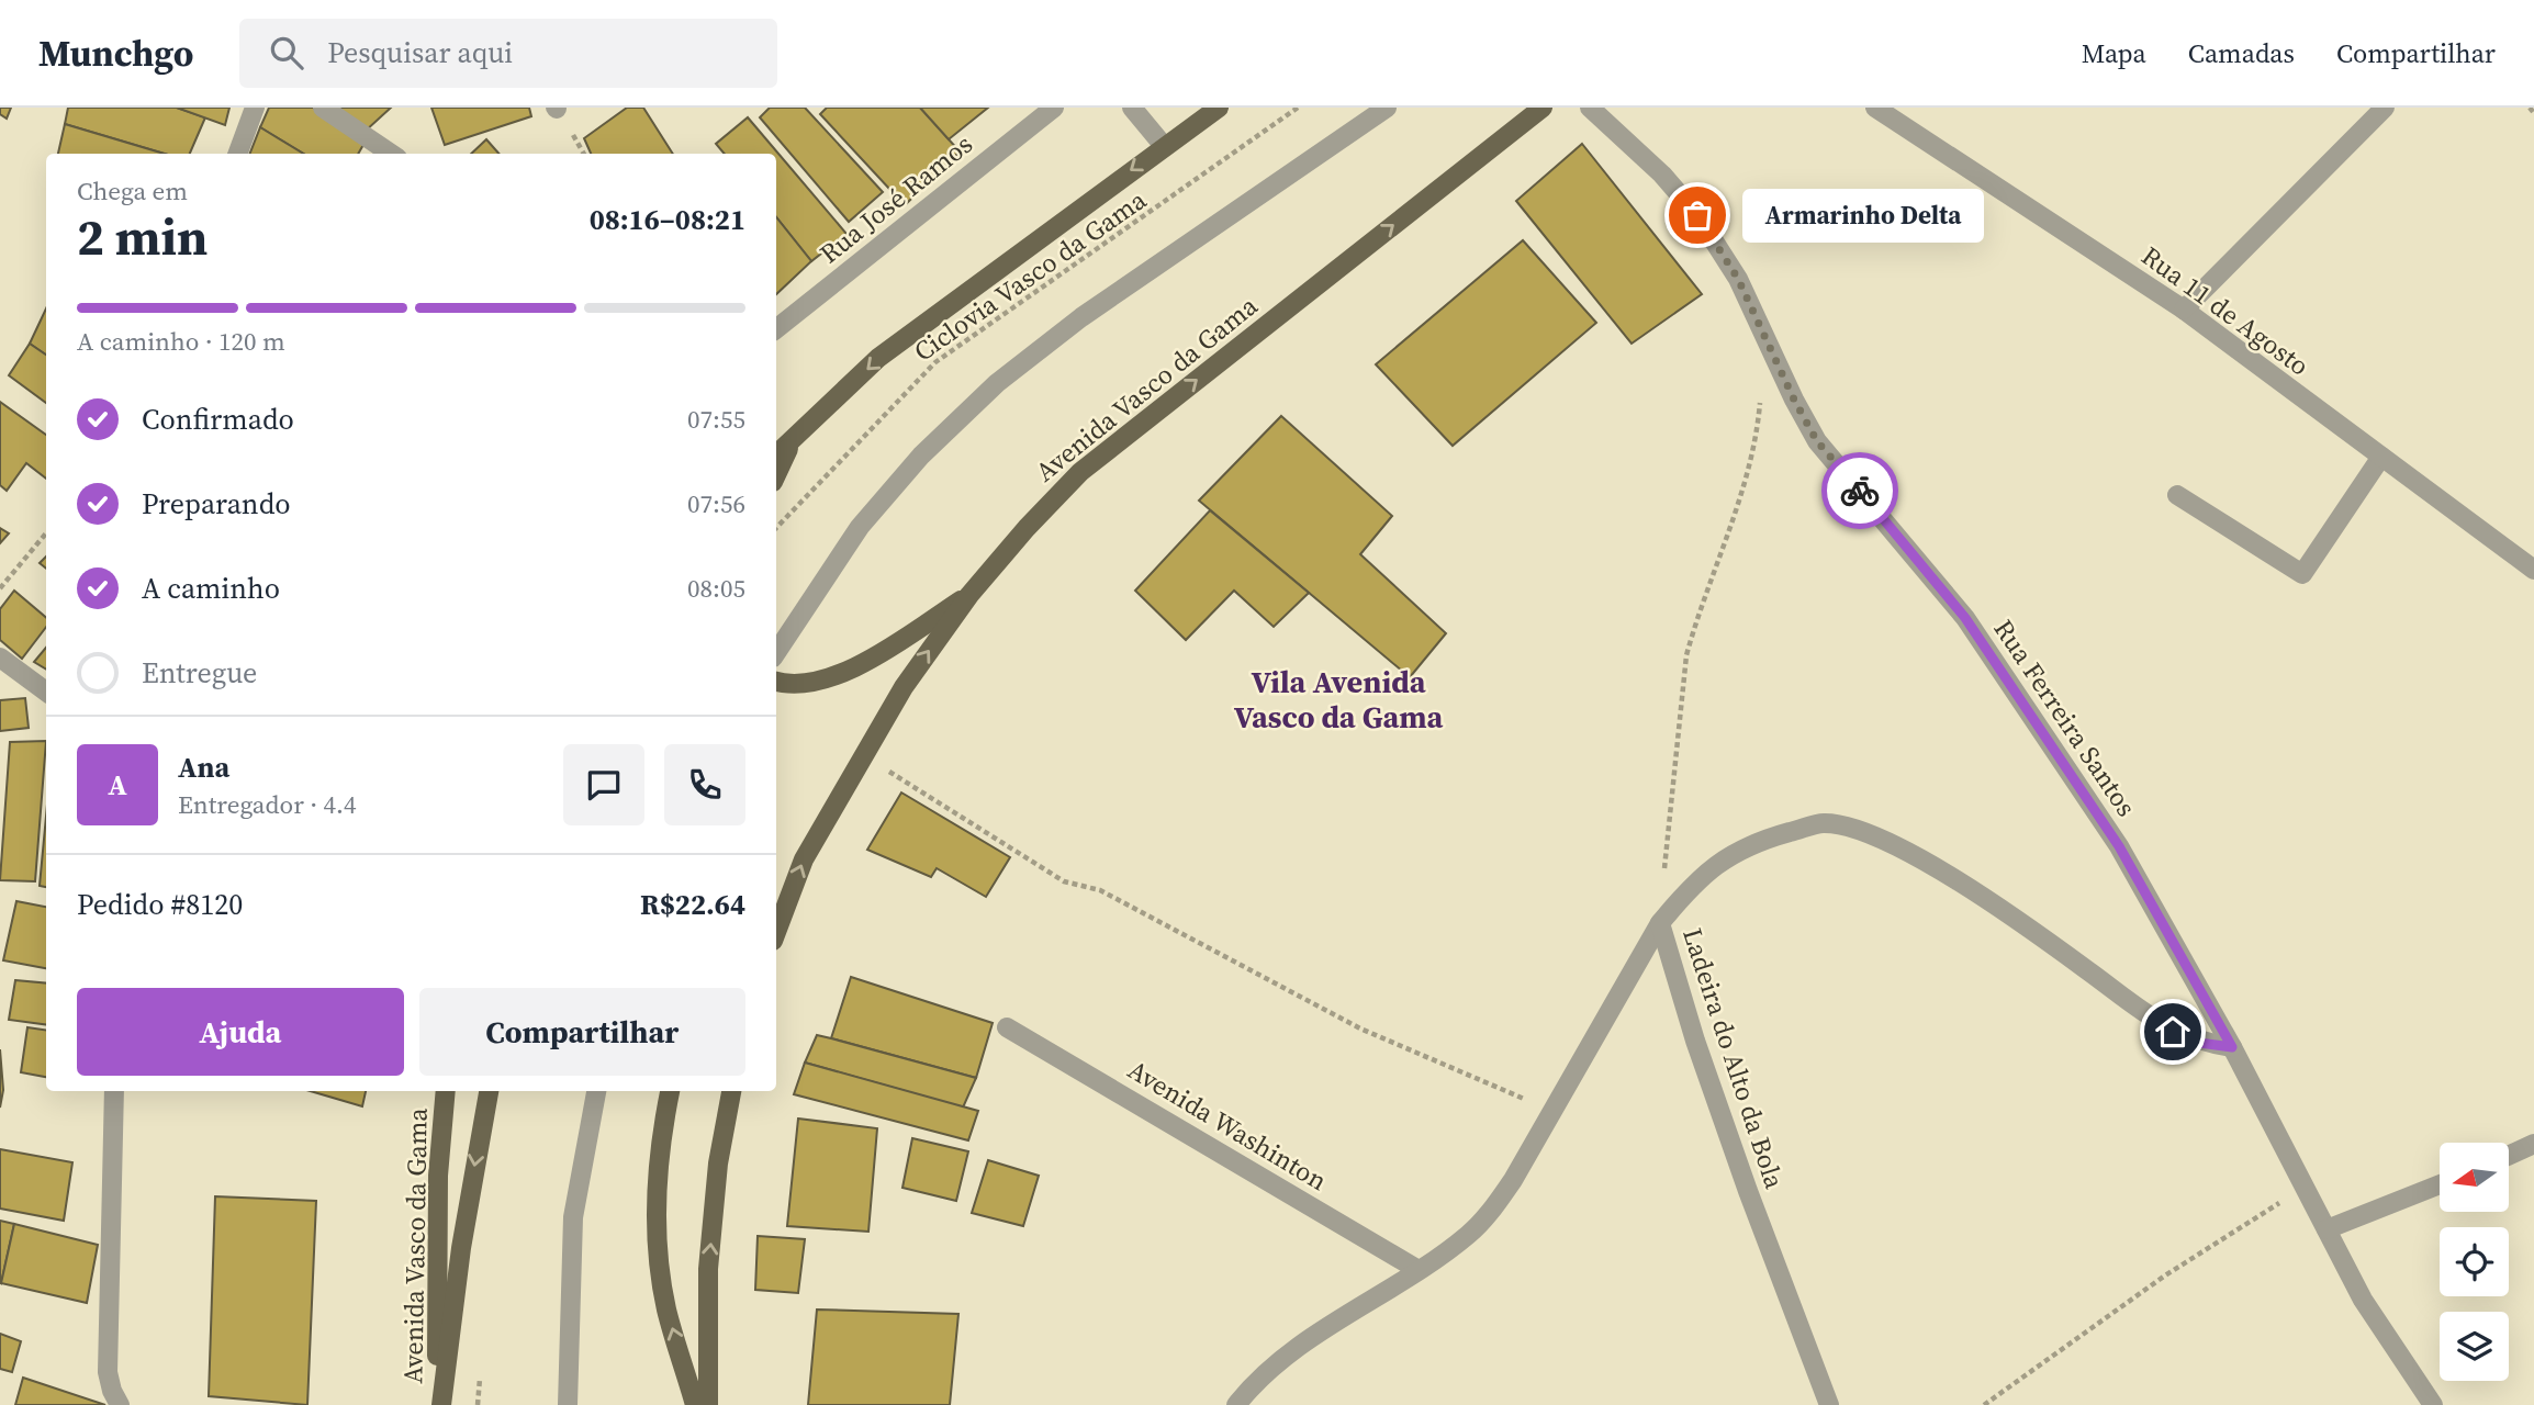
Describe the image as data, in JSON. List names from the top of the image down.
{
  "streets": {
    "main road": ["Avenida Vasco da Gama"],
    "street": [
      "Rua José Ramos",
      "Rua 11 de Agosto",
      "Rua Ferreira Santos",
      "Ladeira do Alto da Bola",
      "Avenida Washinton"
    ],
    "path": ["Ciclovia Vasco da Gama"]
  },
  "crossings": [
    ["Rua Ferreira Santos", "Ladeira do Alto da Bola"]
  ],
  "one_way": ["Avenida Vasco da Gama"],
  "districts": ["Vila Avenida Vasco da Gama"],
  "places": ["Armarinho Delta"],
  "north": "left",
  "page": {
    "header": "Munchgo",
    "search": "Pesquisar aqui",
    "nav": ["Mapa", "Camadas", "Compartilhar"],
    "heading": ["2 min", "Chega em", "08:16–08:21"],
    "panel": [
      "Ana",
      "Entregador · 4.4",
      "Pedido #8120",
      "R$22.64"
    ],
    "bubble": "Armarinho Delta",
    "bar": "A caminho · 120 m",
    "list": [
      ["Confirmado", "07:55"],
      ["Preparando", "07:56"],
      ["A caminho", "08:05"],
      "Entregue"
    ],
    "round": "A",
    "buttons": ["Ajuda", "Compartilhar"]
  }
}
